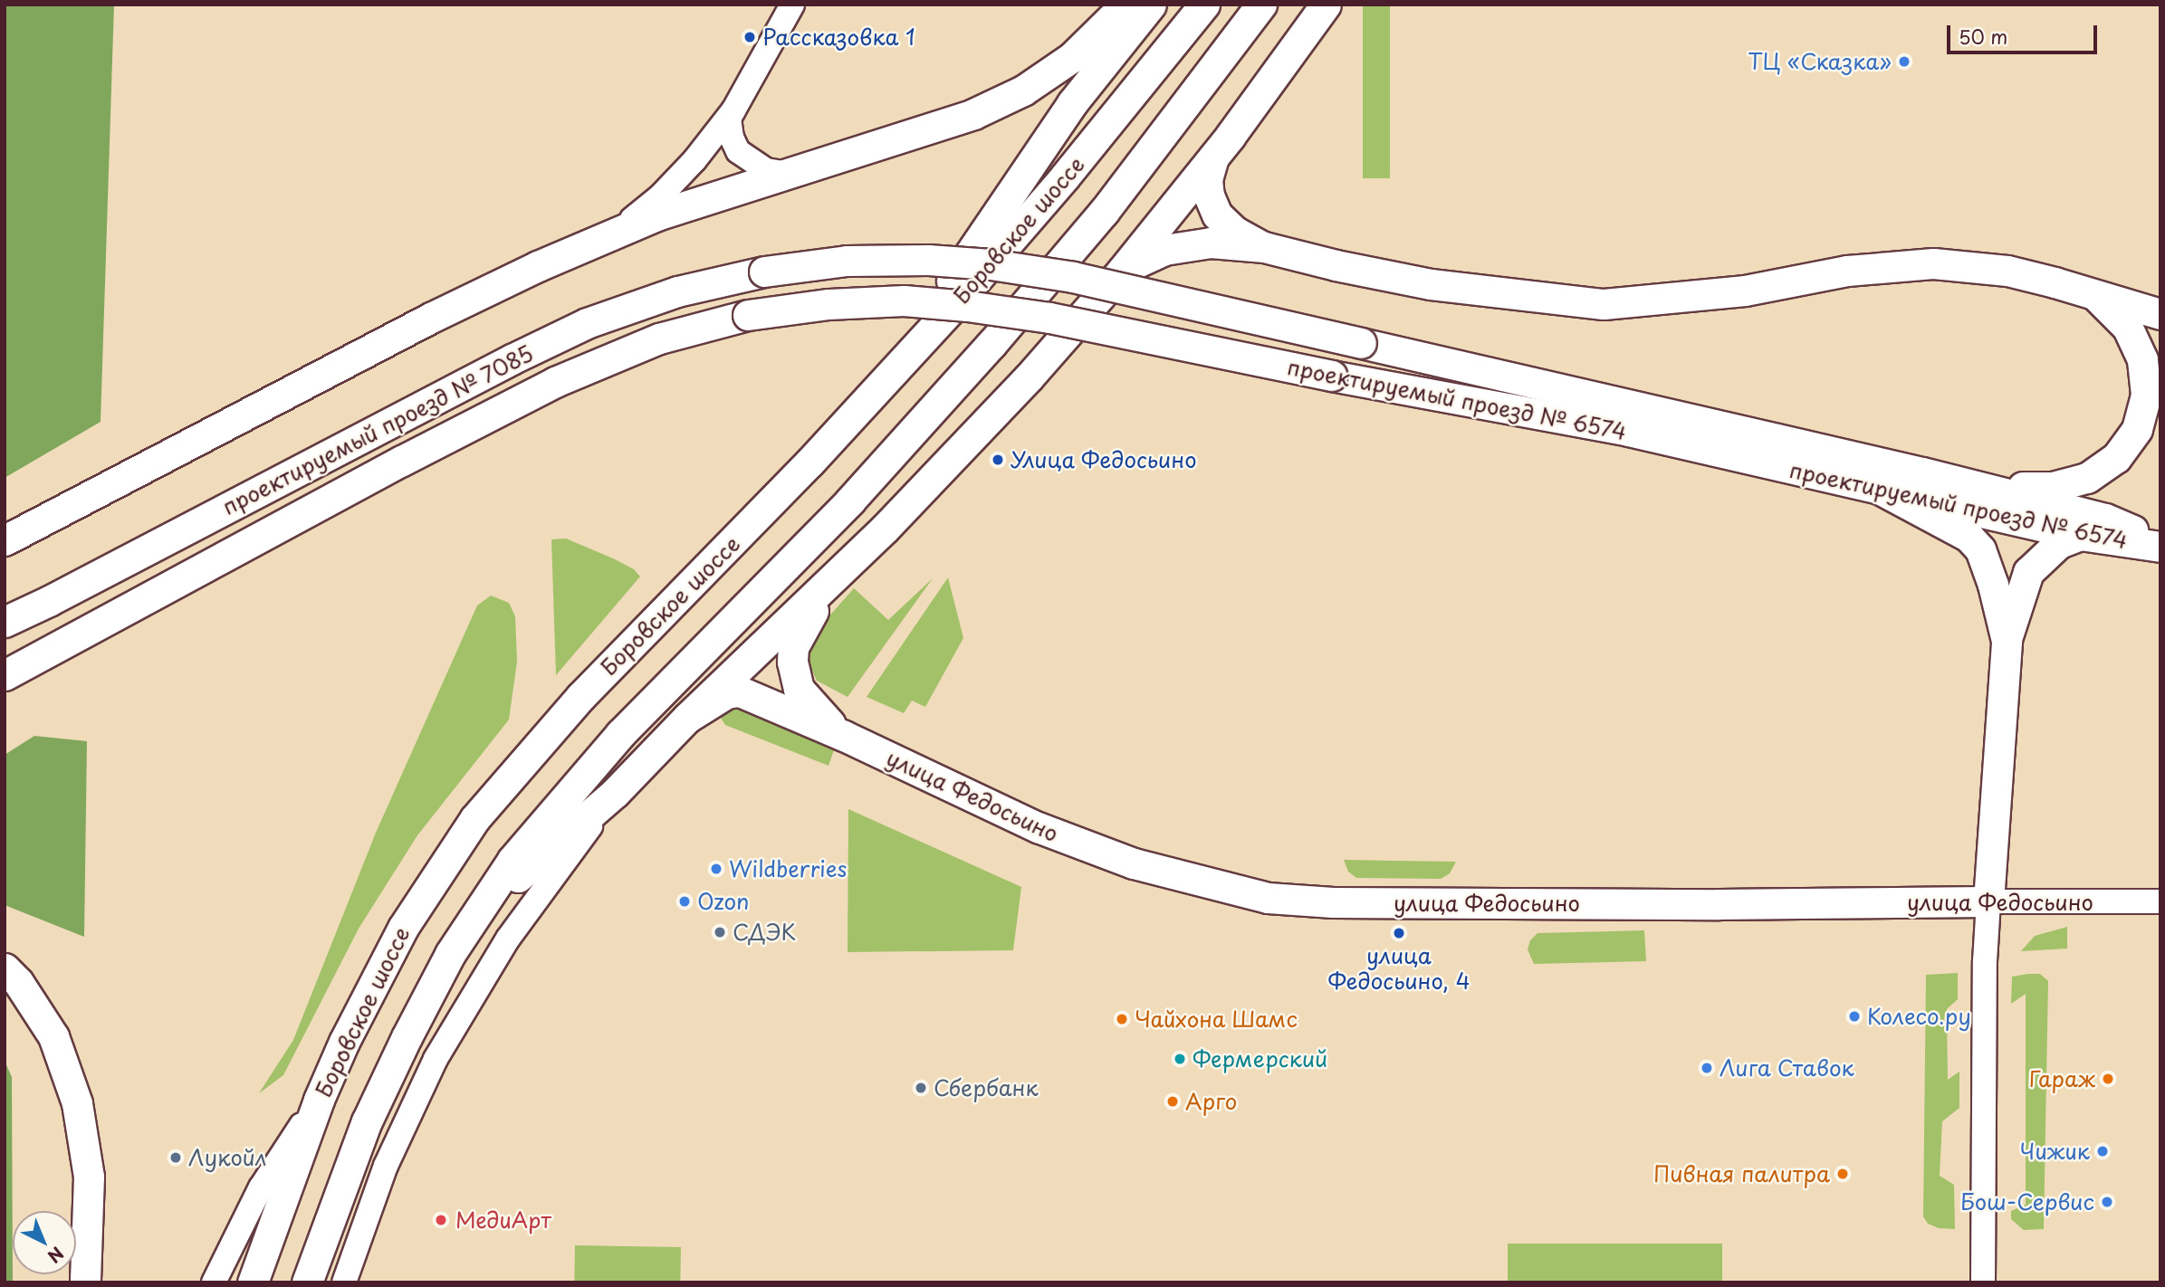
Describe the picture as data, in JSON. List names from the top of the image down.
{
  "streets": {
    "main road": [
      "Боровское шоссе",
      "проектируемый проезд № 6574",
      "проектируемый проезд № 7085",
      "улица Федосьино"
    ]
  },
  "crossings": [
    ["проектируемый проезд № 6574", "проектируемый проезд № 7085"]
  ],
  "places": [
    "Рассказовка 1",
    "ТЦ «Сказка»",
    "Улица Федосьино",
    "Wildberries",
    "Ozon",
    "СДЭК",
    "улица Федосьино, 4",
    "Колесо.ру",
    "Чайхона Шамс",
    "Фермерский",
    "Лига Ставок",
    "Гараж",
    "Сбербанк",
    "Арго",
    "Чижик",
    "Лукойл",
    "Пивная палитра",
    "Бош-Сервис",
    "МедиАрт"
  ],
  "scale_bar": "50 m",
  "north": "bottom right"
}
